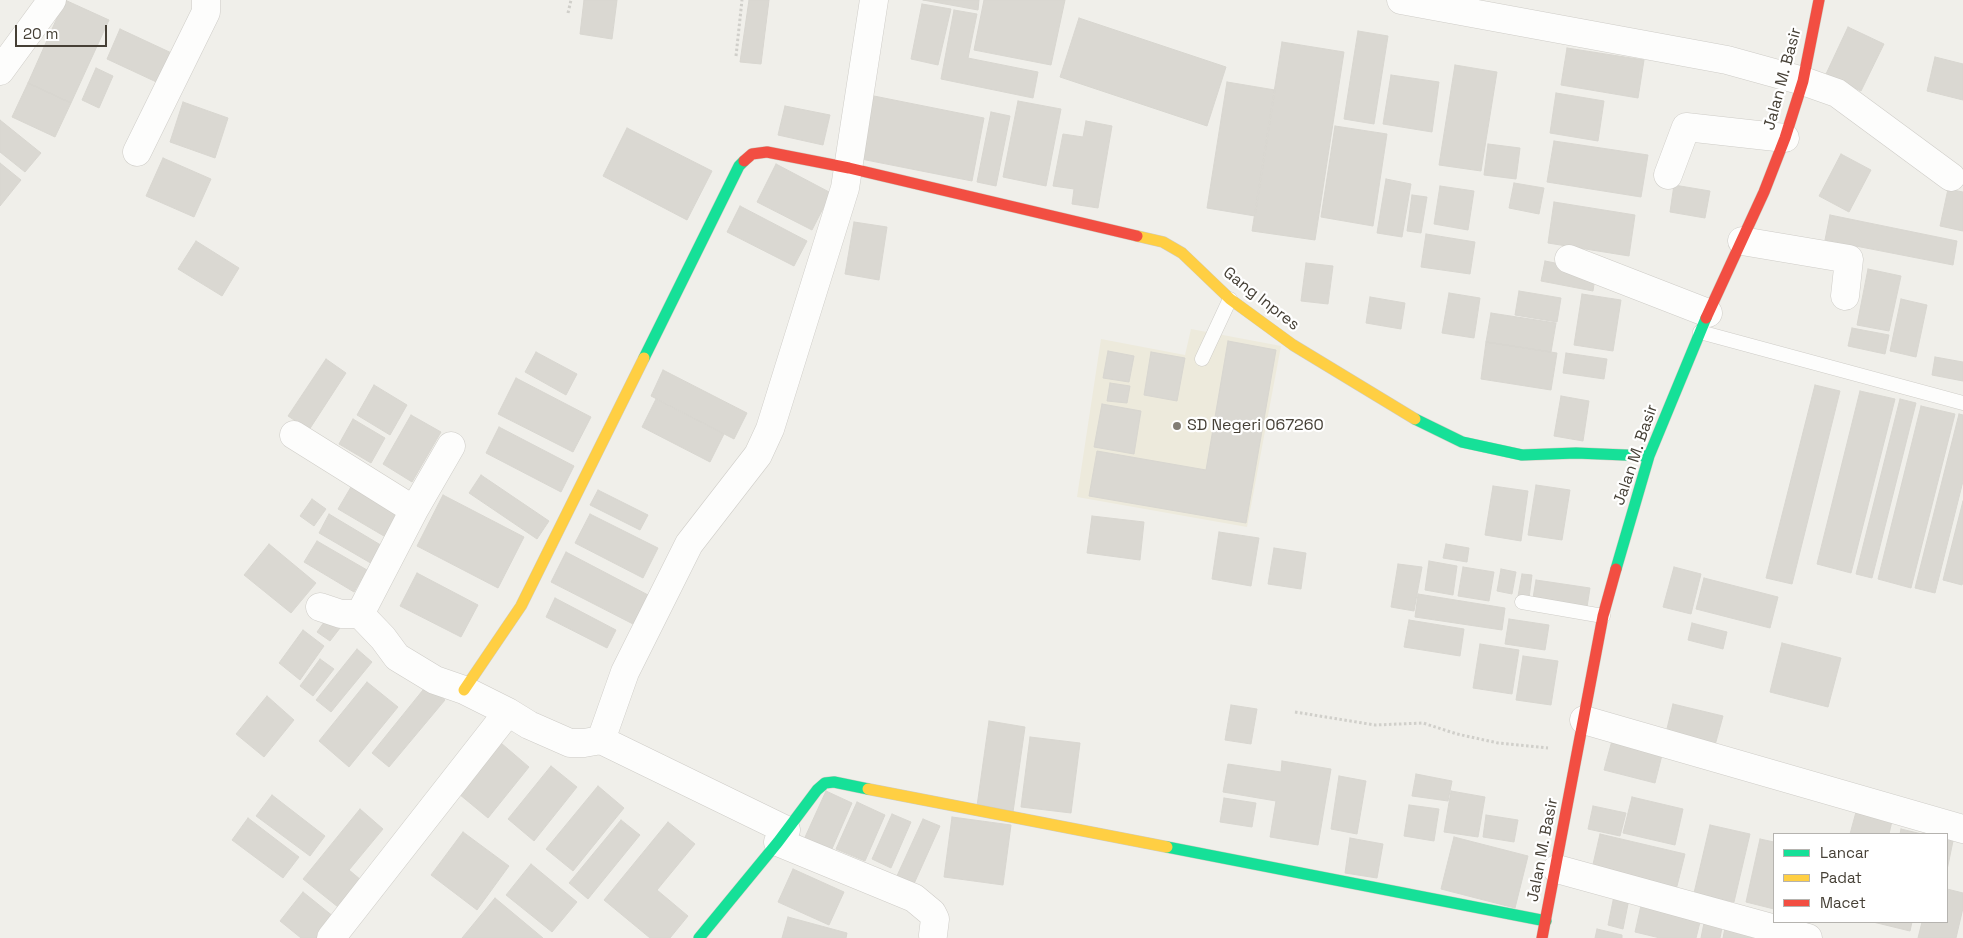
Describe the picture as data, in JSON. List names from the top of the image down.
{
  "streets": {
    "street": ["Jalan M. Basir", "Gang Inpres"]
  },
  "crossings": [
    ["Jalan M. Basir", "Gang Inpres"]
  ],
  "places": ["SD Negeri 067260"],
  "legend": ["Lancar", "Padat", "Macet"],
  "scale_bar": "20 m"
}
